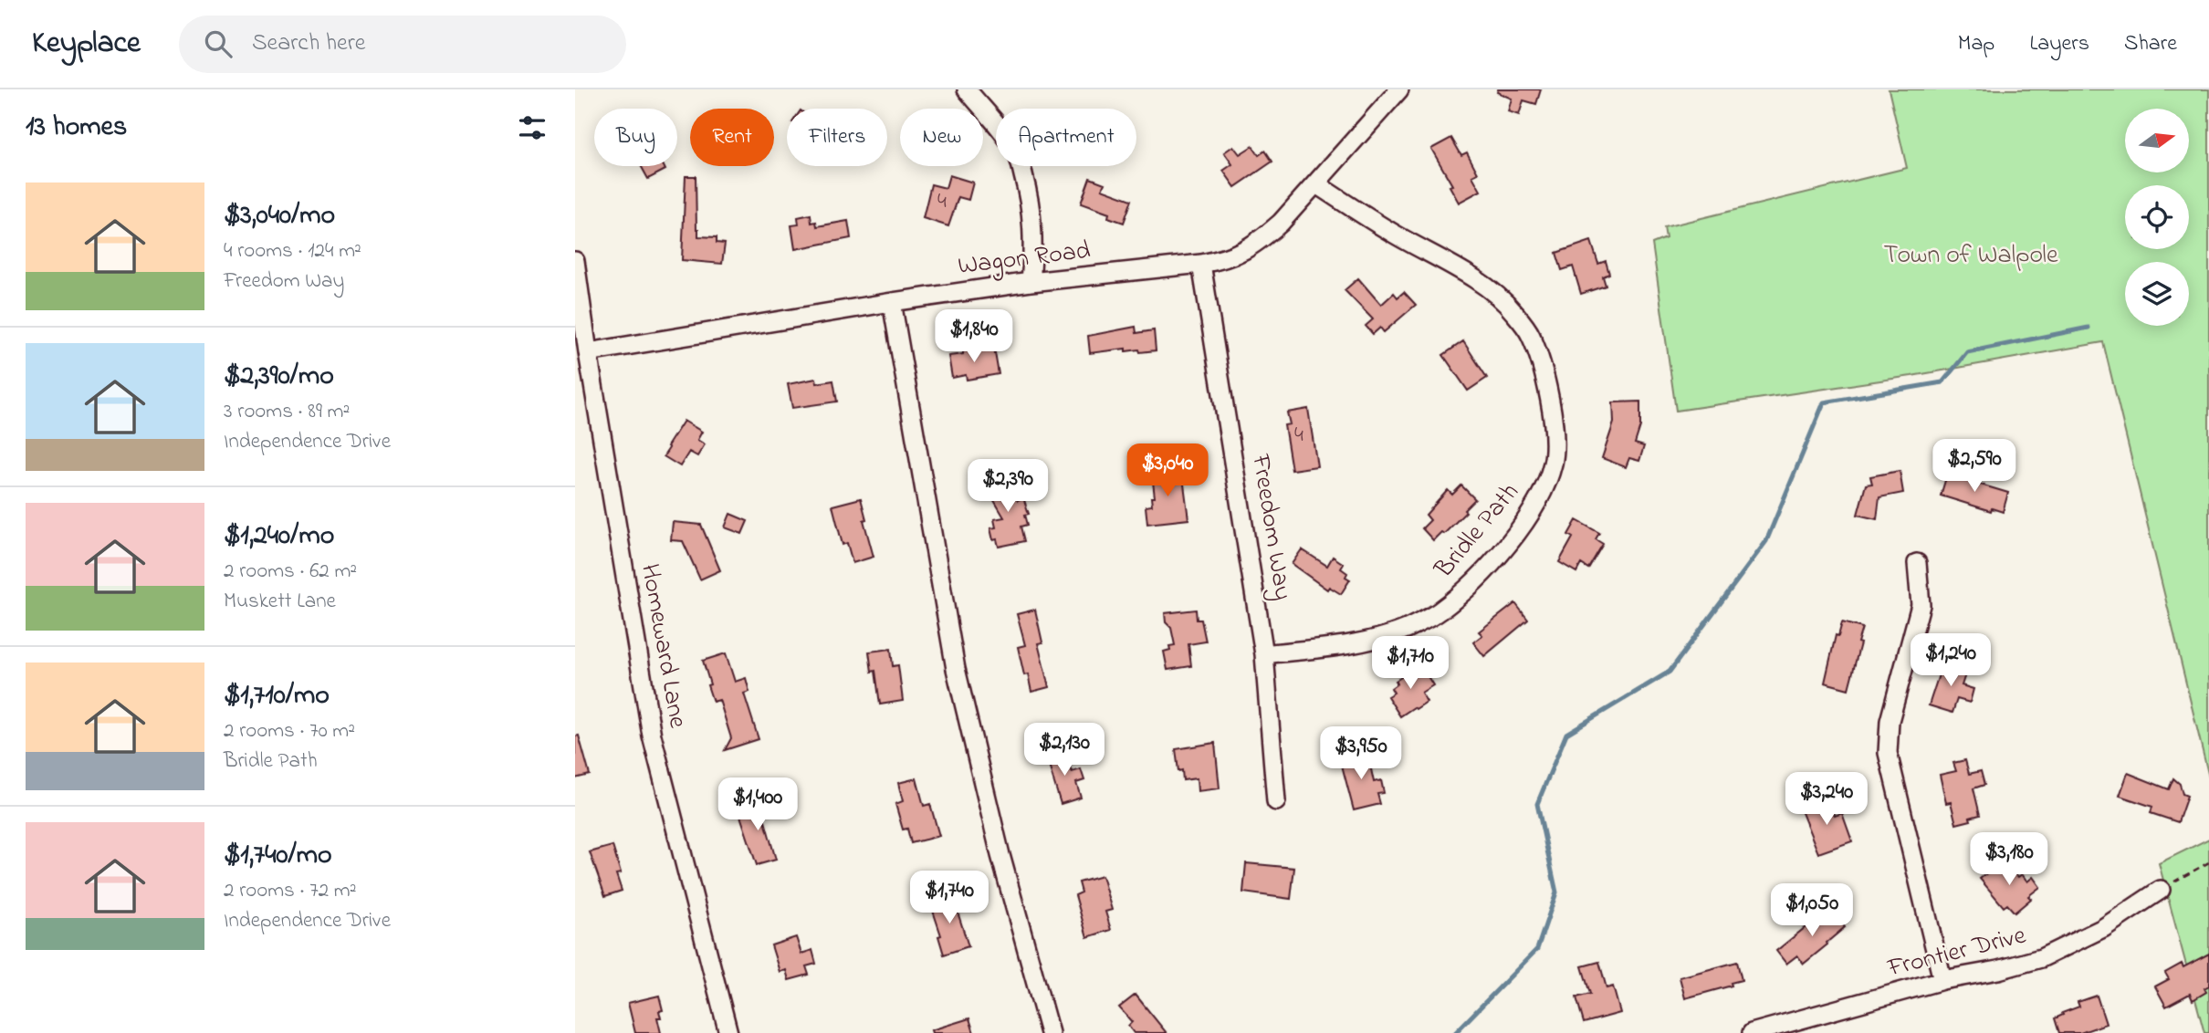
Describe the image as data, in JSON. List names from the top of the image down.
{
  "streets": {
    "street": [
      "Wagon Road",
      "Freedom Way",
      "Bridle Path",
      "Homeward Lane",
      "Frontier Drive"
    ]
  },
  "crossings": [
    ["Wagon Road", "Freedom Way"],
    ["Wagon Road", "Bridle Path"],
    ["Wagon Road", "Homeward Lane"],
    ["Freedom Way", "Bridle Path"]
  ],
  "parks": ["Town of Walpole"],
  "house_numbers": ["4", "4"],
  "north": "right",
  "page": {
    "header": "Keyplace",
    "search": "Search here",
    "nav": ["Map", "Layers", "Share"],
    "heading": "13 homes",
    "chip": [
      "Buy",
      "Rent",
      "Filters",
      "New",
      "Apartment"
    ],
    "list": [
      {
        "name": "$3,040/mo",
        "note": "4 rooms · 124 m² · Freedom Way"
      },
      {
        "name": "$2,390/mo",
        "note": "3 rooms · 89 m² · Independence Drive"
      },
      {
        "name": "$1,240/mo",
        "note": "2 rooms · 62 m² · Muskett Lane"
      },
      {
        "name": "$1,710/mo",
        "note": "2 rooms · 70 m² · Bridle Path"
      },
      {
        "name": "$1,740/mo",
        "note": "2 rooms · 72 m² · Independence Drive"
      }
    ],
    "price": [
      "$1,840",
      "$2,590",
      "$3,040",
      "$2,390",
      "$1,240",
      "$1,710",
      "$2,130",
      "$3,950",
      "$3,240",
      "$1,400",
      "$3,180",
      "$1,740",
      "$1,050"
    ]
  }
}
